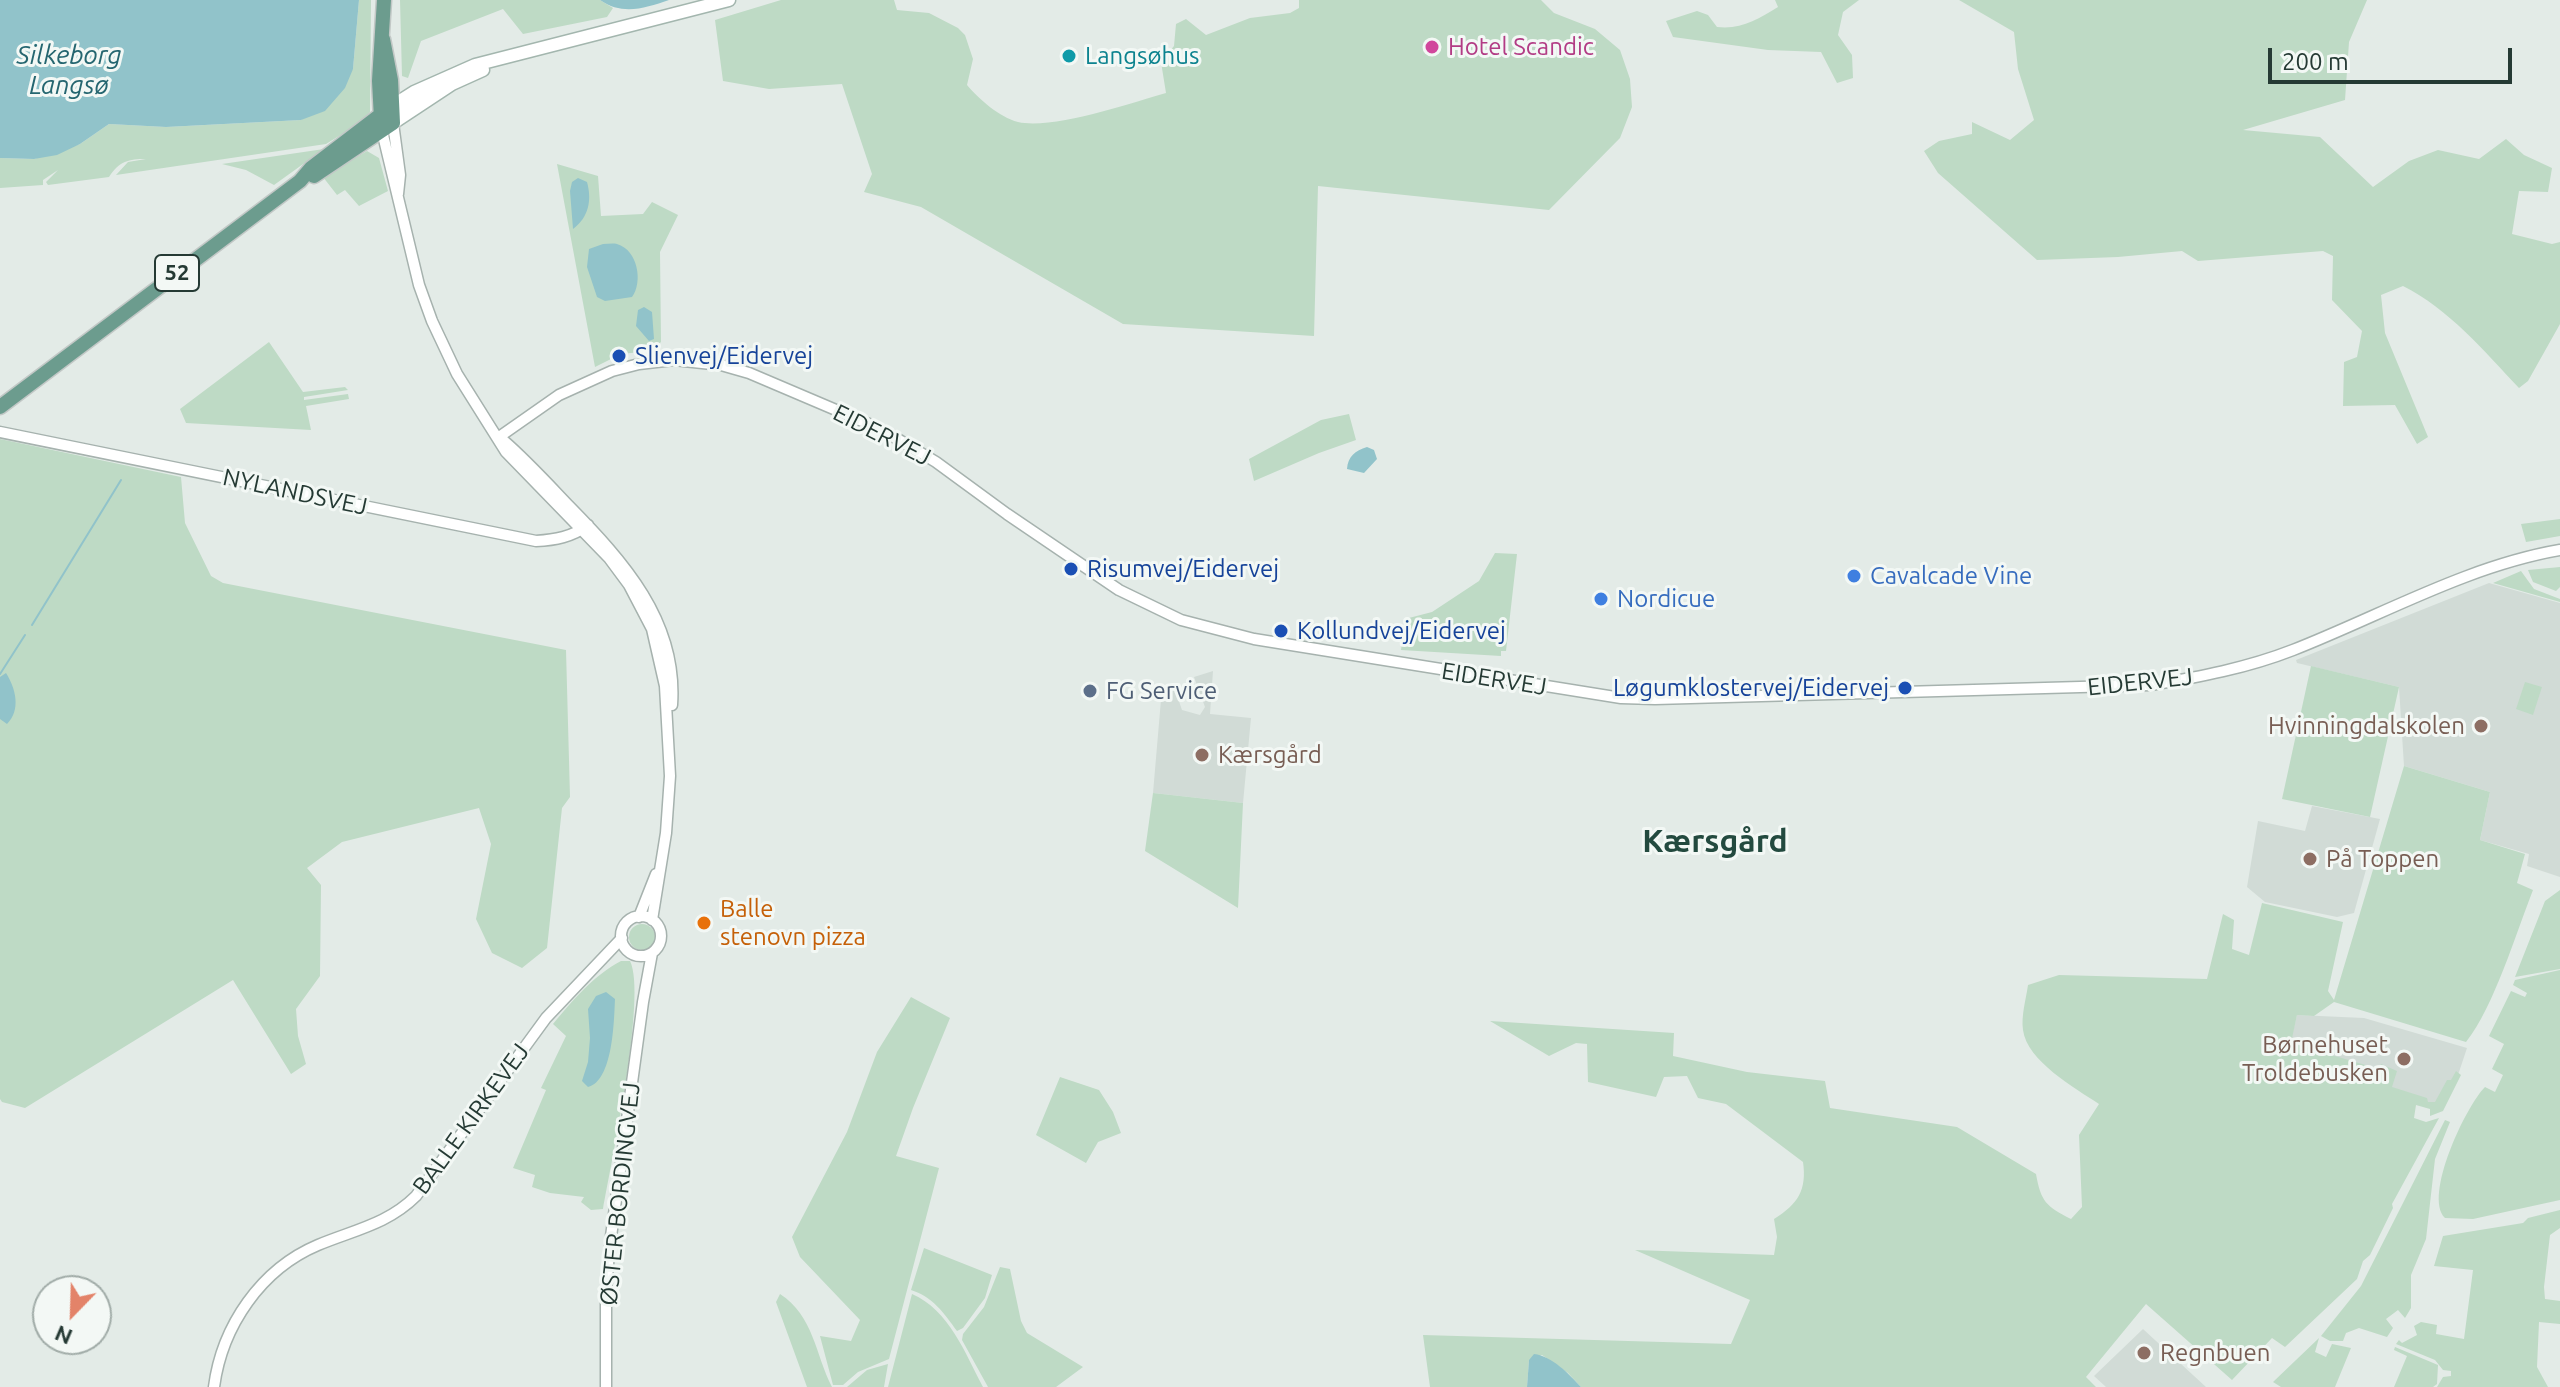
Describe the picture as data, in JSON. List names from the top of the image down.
{
  "streets": {
    "main road": ["52"],
    "street": [
      "EIDERVEJ",
      "NYLANDSVEJ",
      "BALLE KIRKEVEJ",
      "ØSTER BORDINGVEJ"
    ]
  },
  "crossings": [
    ["BALLE KIRKEVEJ", "ØSTER BORDINGVEJ"]
  ],
  "districts": ["Kærsgård"],
  "water": ["Silkeborg Langsø"],
  "places": [
    "Hotel Scandic",
    "Langsøhus",
    "Slienvej/Eidervej",
    "Risumvej/Eidervej",
    "Cavalcade Vine",
    "Nordicue",
    "Kollundvej/Eidervej",
    "Løgumklostervej/Eidervej",
    "FG Service",
    "Hvinningdalskolen",
    "Kærsgård",
    "På Toppen",
    "Balle stenovn pizza",
    "Børnehuset Troldebusken",
    "Regnbuen"
  ],
  "scale_bar": "200 m",
  "north": "bottom left"
}
